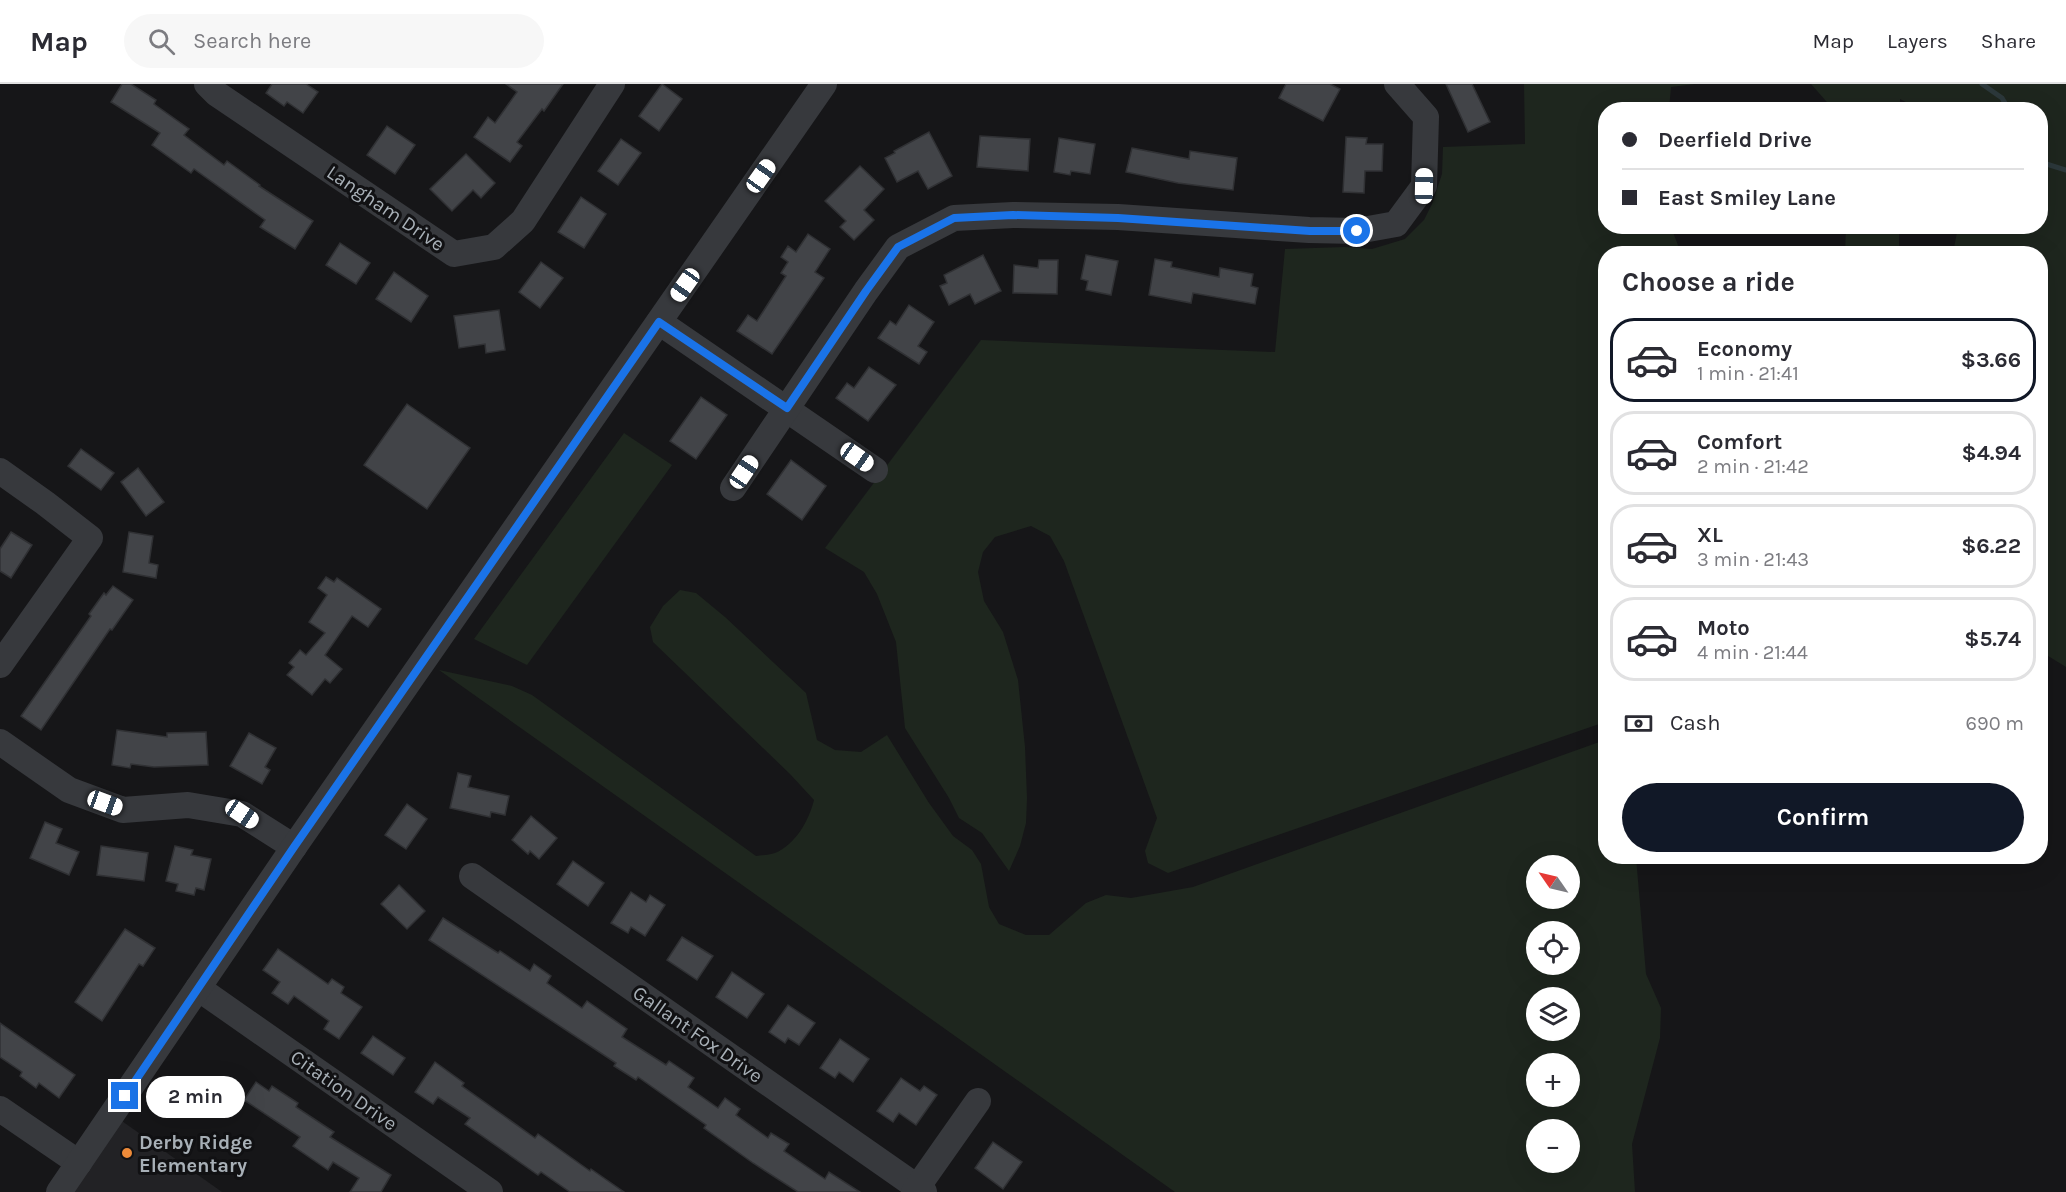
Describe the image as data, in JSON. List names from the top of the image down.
{
  "streets": {
    "street": ["Langham Drive", "Gallant Fox Drive", "Citation Drive"]
  },
  "places": ["Derby Ridge Elementary"],
  "north": "top left",
  "page": {
    "header": "Map",
    "search": "Search here",
    "nav": ["Map", "Layers", "Share"],
    "banner": ["Deerfield Drive", "East Smiley Lane"],
    "heading": "Choose a ride",
    "list": [
      {
        "name": "Economy",
        "note": "1 min · 21:41",
        "value": "$3.66"
      },
      {
        "name": "Comfort",
        "note": "2 min · 21:42",
        "value": "$4.94"
      },
      {
        "name": "XL",
        "note": "3 min · 21:43",
        "value": "$6.22"
      },
      {
        "name": "Moto",
        "note": "4 min · 21:44",
        "value": "$5.74"
      }
    ],
    "pay": ["Cash", "690 m"],
    "buttons": "Confirm",
    "map_buttons": ["+", "−"],
    "bubble": "2 min"
  }
}
